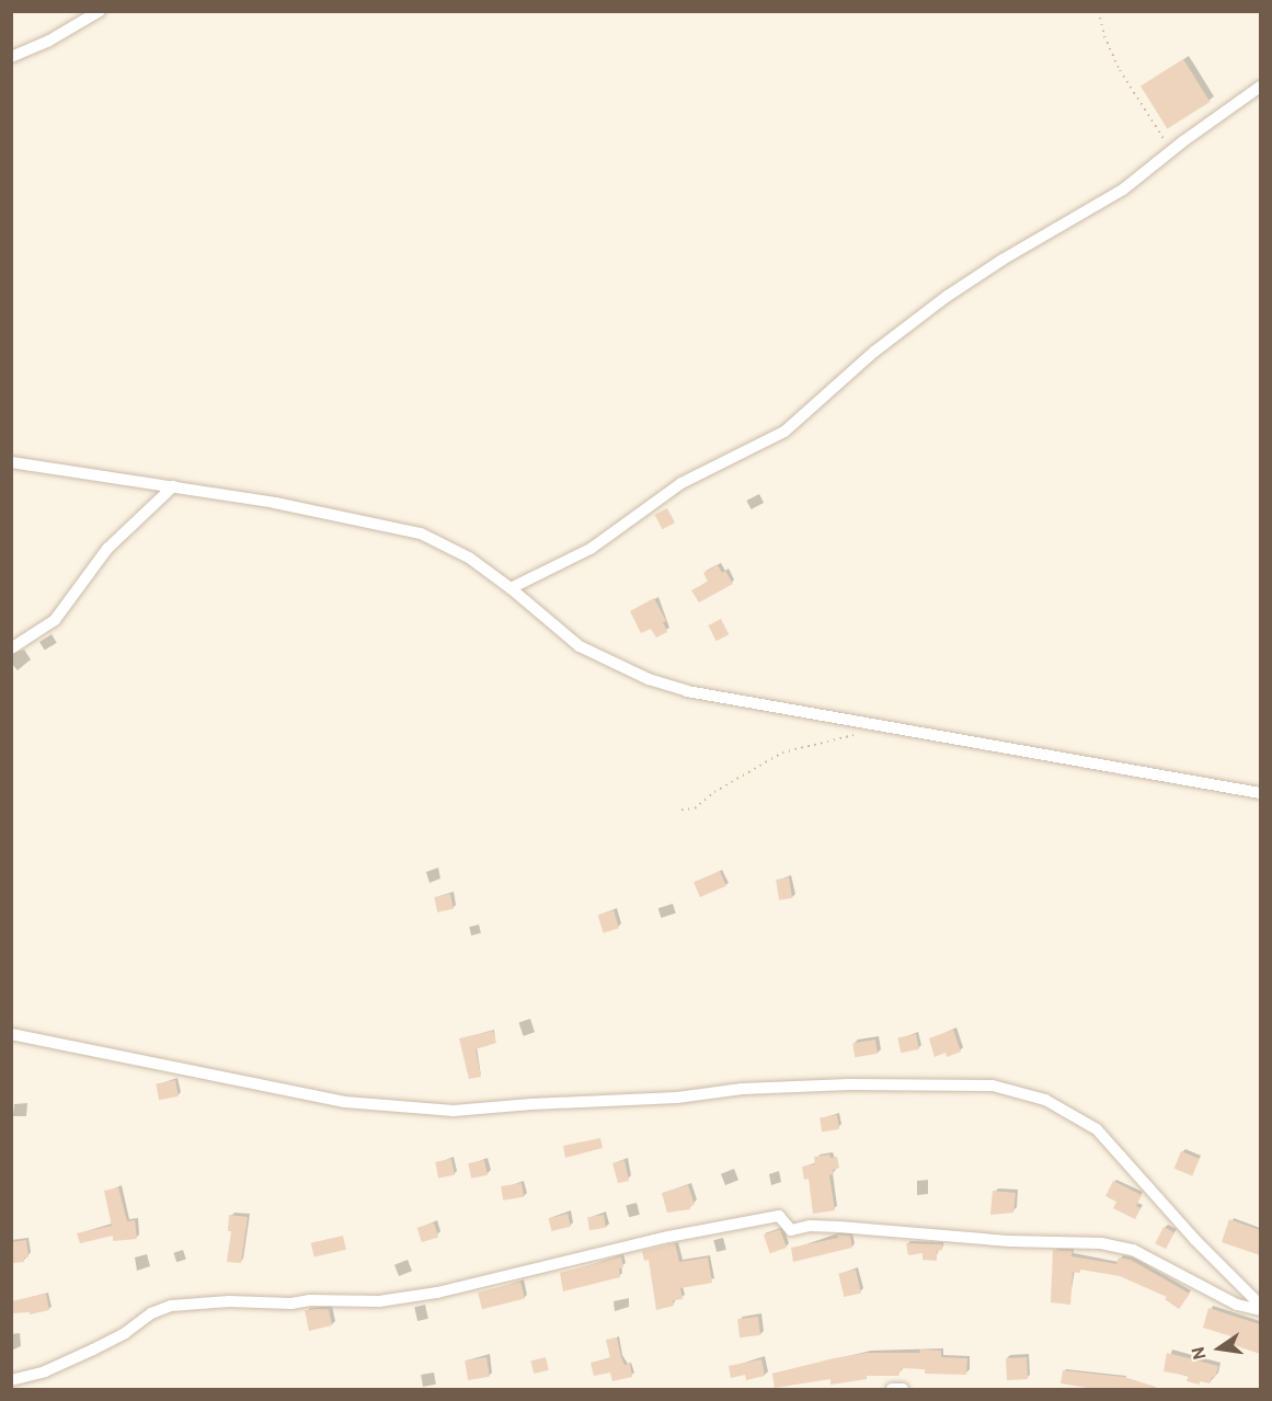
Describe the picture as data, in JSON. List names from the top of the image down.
{
  "north": "left"
}
